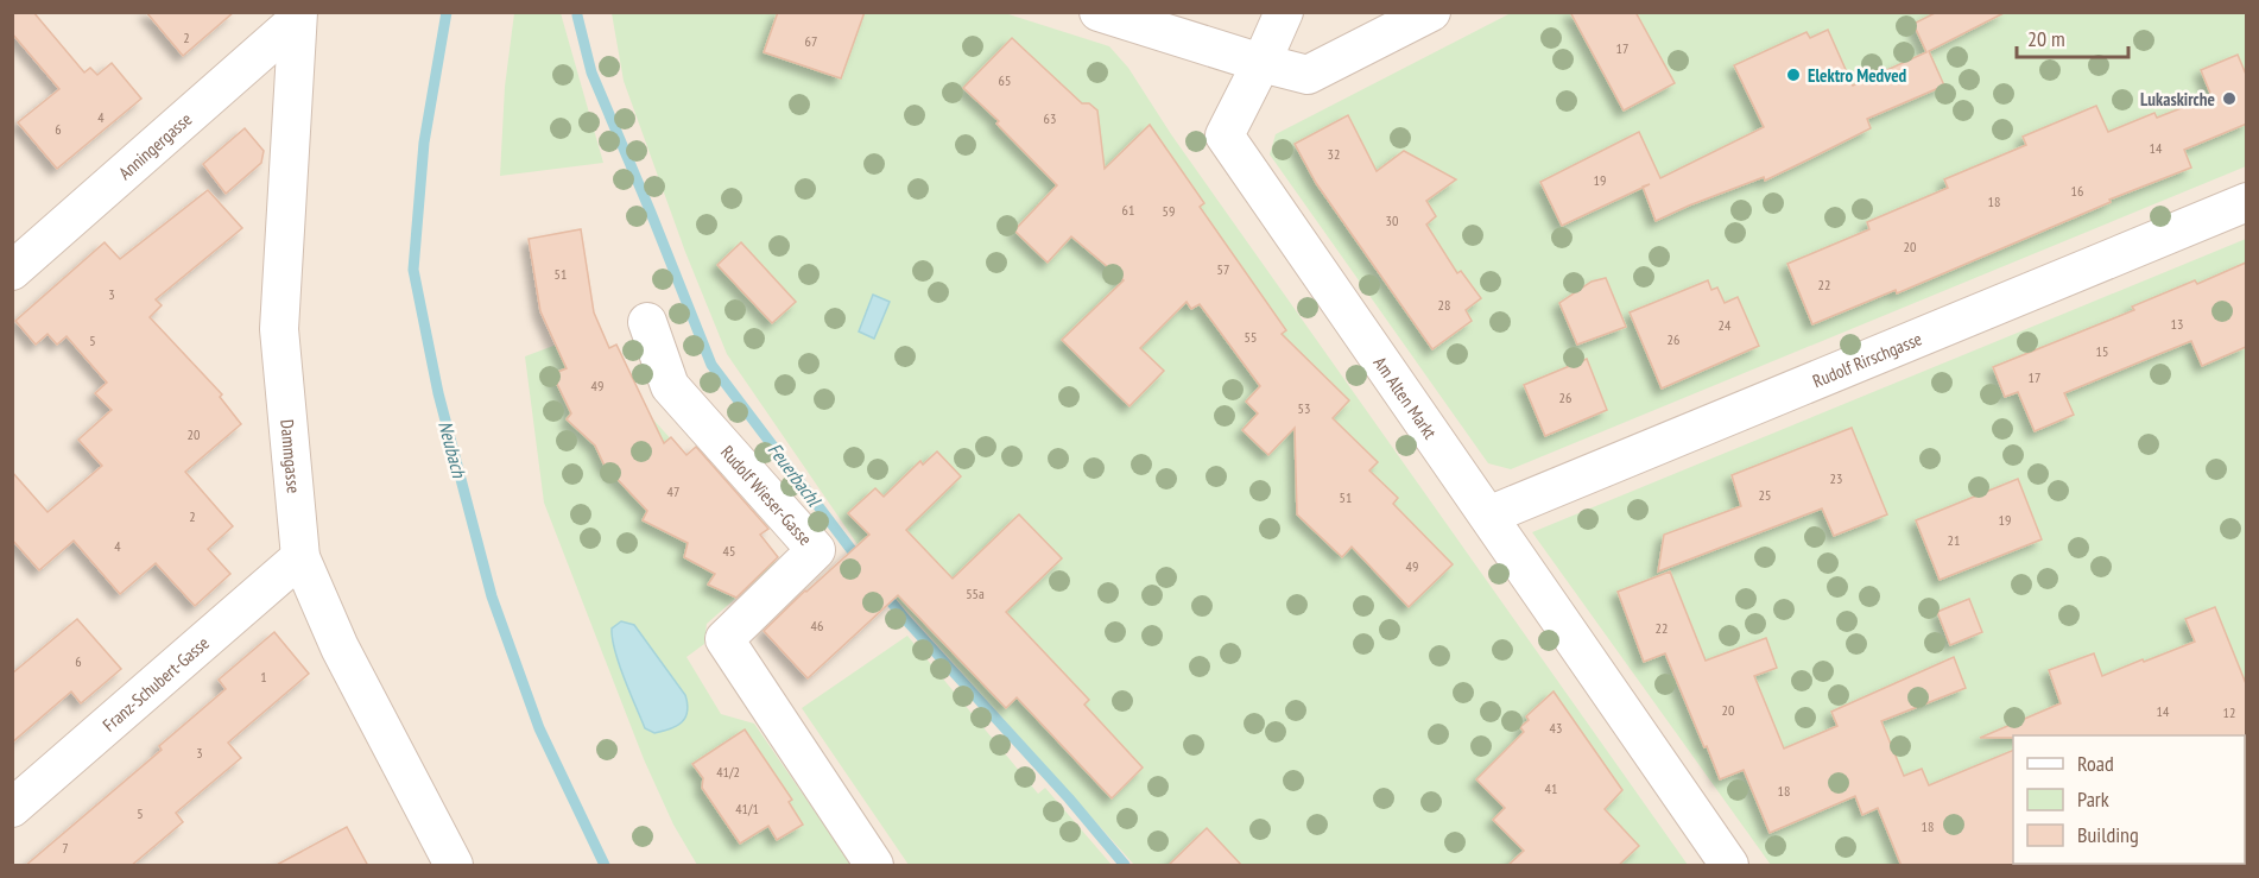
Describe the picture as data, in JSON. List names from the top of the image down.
{
  "streets": {
    "street": [
      "Anningergasse",
      "Rudolf Rirschgasse",
      "Am Alten Markt",
      "Dammgasse",
      "Rudolf Wieser-Gasse",
      "Franz-Schubert-Gasse"
    ]
  },
  "crossings": [
    ["Anningergasse", "Dammgasse"],
    ["Rudolf Rirschgasse", "Am Alten Markt"],
    ["Dammgasse", "Franz-Schubert-Gasse"]
  ],
  "water": ["Neubach", "Feuerbachl"],
  "places": ["Elektro Medved", "Lukaskirche"],
  "house_numbers": [
    "2",
    "67",
    "17",
    "65",
    "4",
    "63",
    "6",
    "14",
    "32",
    "19",
    "16",
    "18",
    "61",
    "59",
    "30",
    "20",
    "57",
    "51",
    "22",
    "3",
    "28",
    "13",
    "24",
    "55",
    "26",
    "5",
    "15",
    "17",
    "49",
    "26",
    "53",
    "20",
    "23",
    "47",
    "25",
    "51",
    "2",
    "19",
    "21",
    "4",
    "45",
    "49",
    "55a",
    "46",
    "22",
    "6",
    "1",
    "20",
    "14",
    "12",
    "43",
    "3",
    "41/2",
    "41",
    "18",
    "41/1",
    "5",
    "18",
    "7"
  ],
  "legend": ["Road", "Park", "Building"],
  "scale_bar": "20 m"
}
